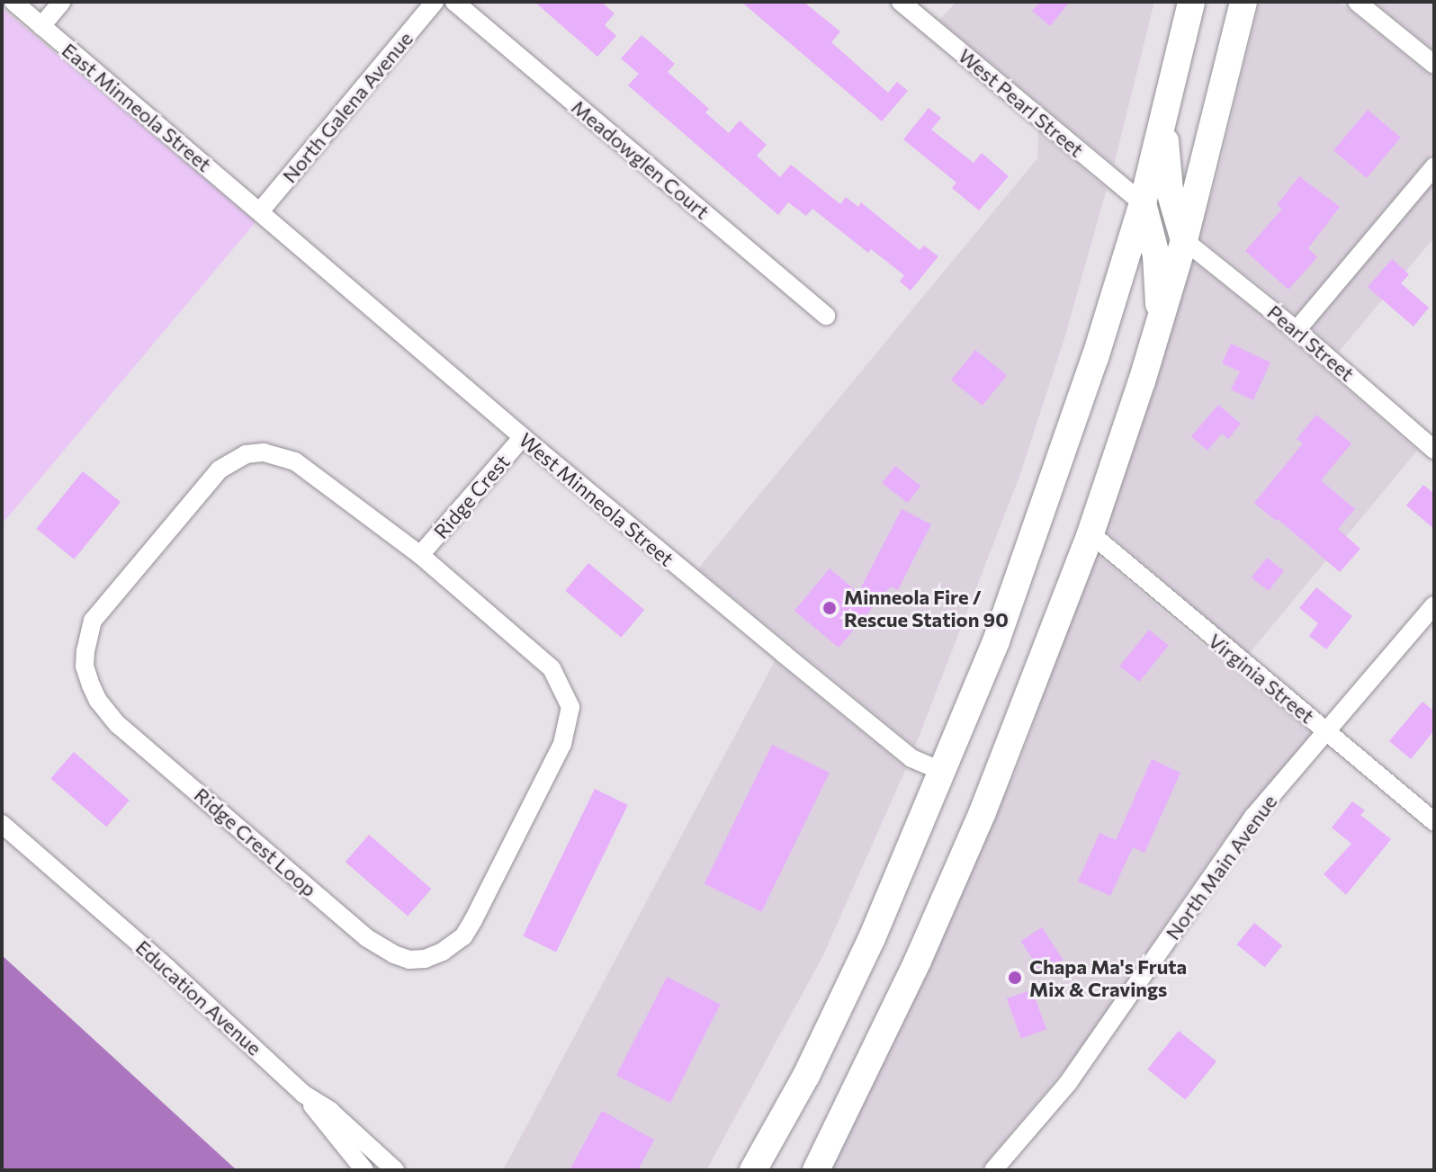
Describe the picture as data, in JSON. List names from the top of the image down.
{
  "streets": {
    "street": [
      "West Pearl Street",
      "East Minneola Street",
      "North Galena Avenue",
      "Meadowglen Court",
      "Pearl Street",
      "Ridge Crest",
      "West Minneola Street",
      "Virginia Street",
      "Ridge Crest Loop",
      "North Main Avenue",
      "Education Avenue"
    ]
  },
  "crossings": [
    ["East Minneola Street", "North Galena Avenue"],
    ["East Minneola Street", "West Minneola Street"],
    ["North Galena Avenue", "West Minneola Street"],
    ["Ridge Crest", "West Minneola Street"],
    ["Ridge Crest", "Ridge Crest Loop"],
    ["Virginia Street", "North Main Avenue"]
  ],
  "places": ["Minneola Fire / Rescue Station 90", "Chapa Ma's Fruta Mix & Cravings"]
}
